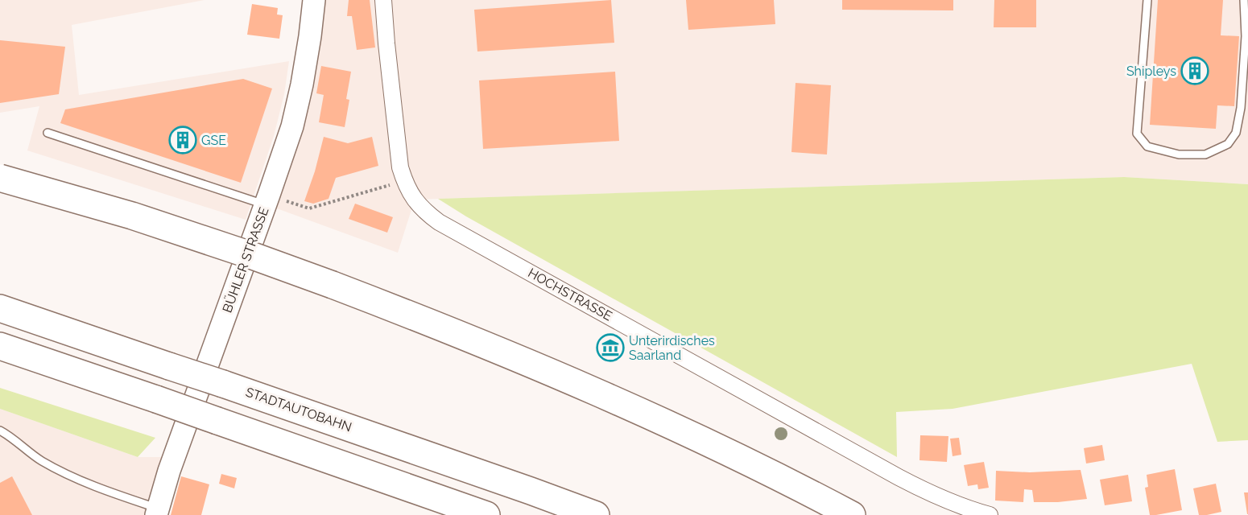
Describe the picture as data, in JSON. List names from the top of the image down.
{
  "streets": {
    "highway": ["STADTAUTOBAHN"],
    "main road": ["BÜHLER STRASSE"],
    "street": ["HOCHSTRASSE"]
  },
  "places": {
    "building": ["Shipleys", "GSE"],
    "museum": ["Unterirdisches Saarland"]
  }
}
